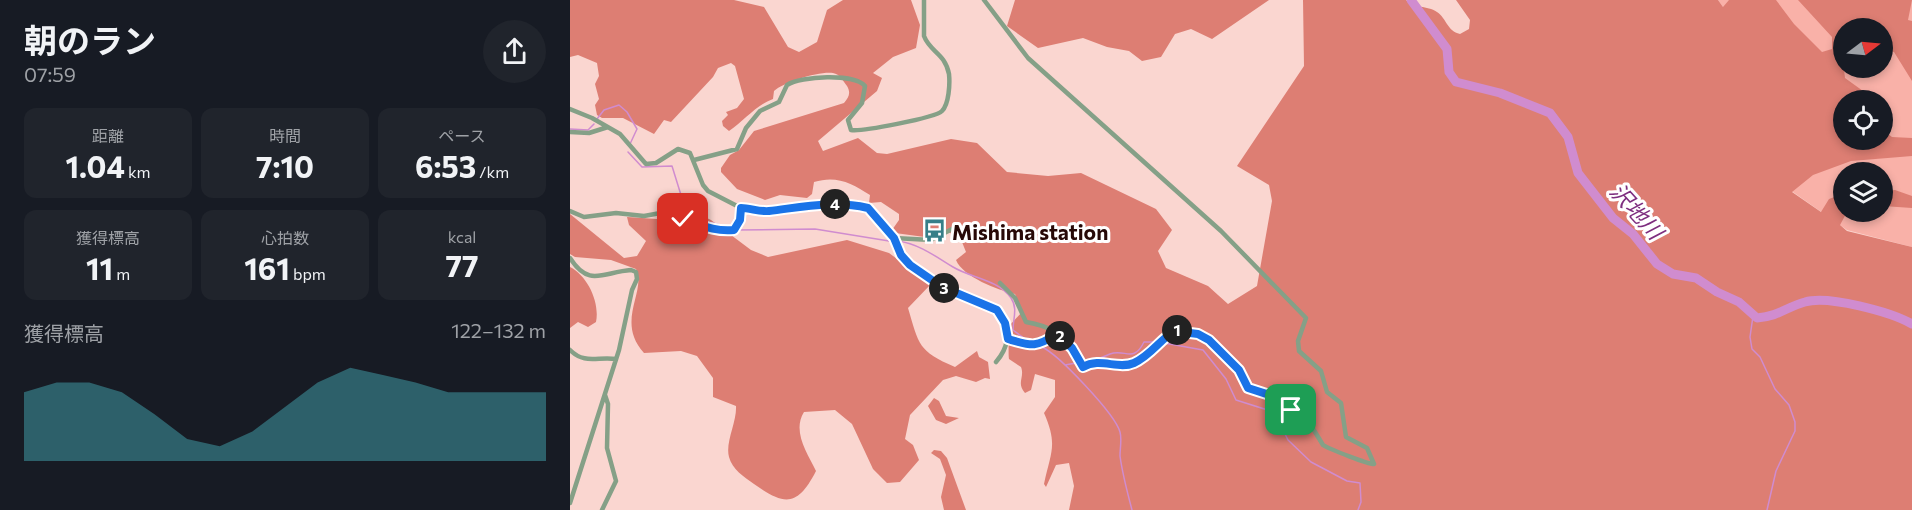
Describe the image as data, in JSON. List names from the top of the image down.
{
  "water": ["沢地川"],
  "places": {
    "bus stop": ["Mishima station"]
  },
  "north": "right",
  "page": {
    "heading": ["朝のラン", "07:59"],
    "stats": [
      ["距離", "1.04 km"],
      ["時間", "7:10"],
      ["ペース", "6:53 /km"],
      ["獲得標高", "11 m"],
      ["心拍数", "161 bpm"],
      ["kcal", "77"]
    ],
    "pins": [
      "4",
      "3",
      "1",
      "2"
    ],
    "chart": ["獲得標高", "122–132 m"]
  }
}
